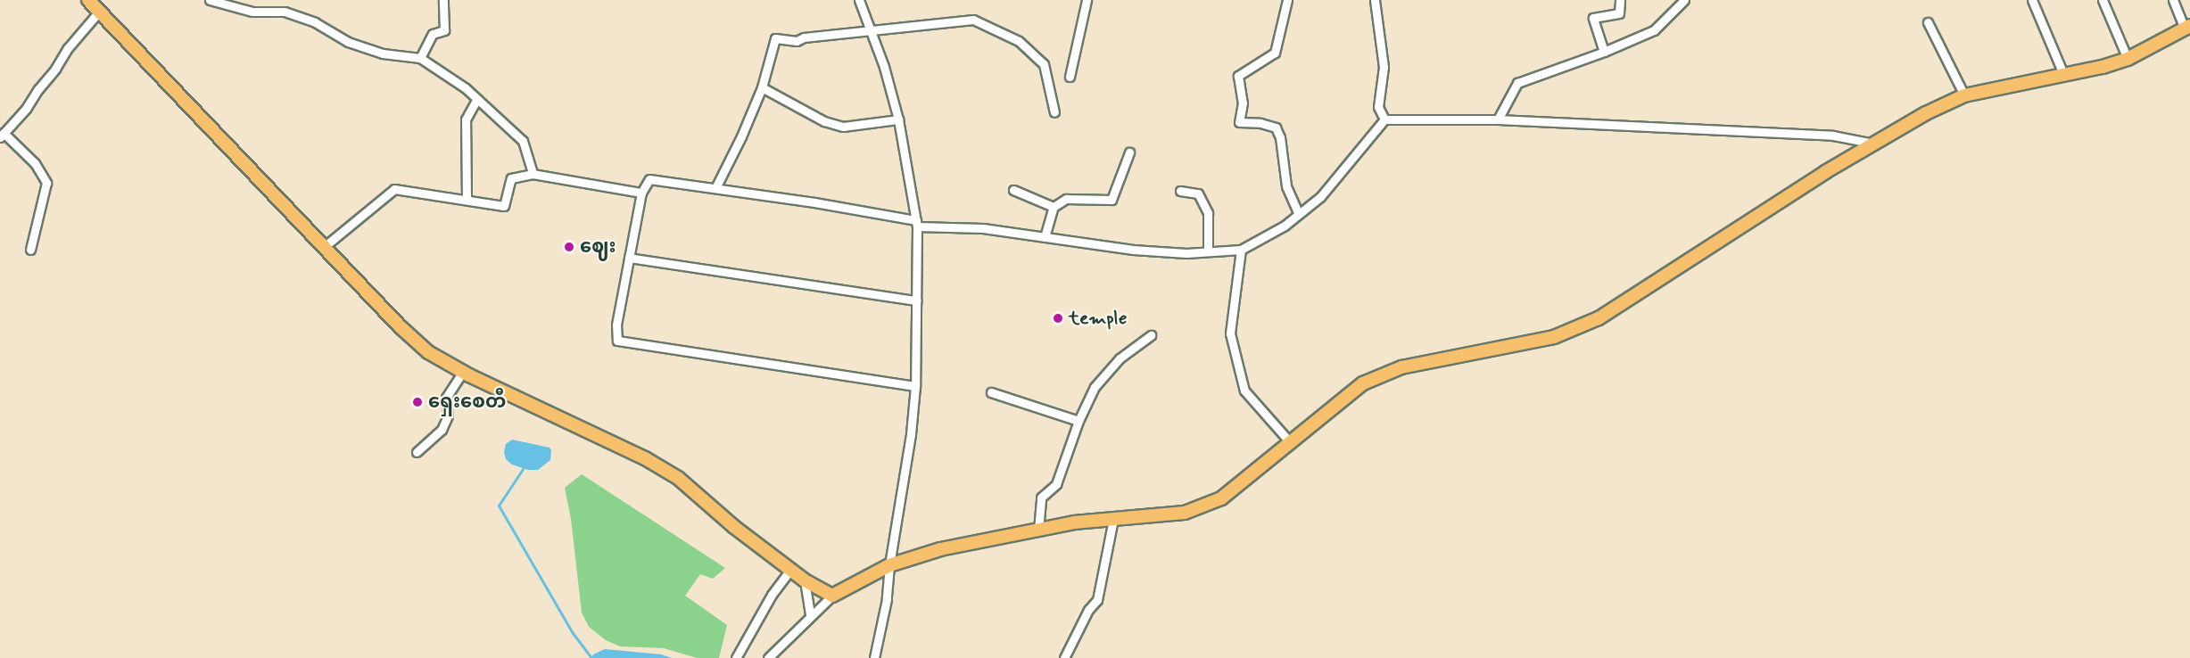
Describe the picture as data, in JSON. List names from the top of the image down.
{
  "places": ["ဈေး", "temple", "ရှေးစေတီ"]
}
